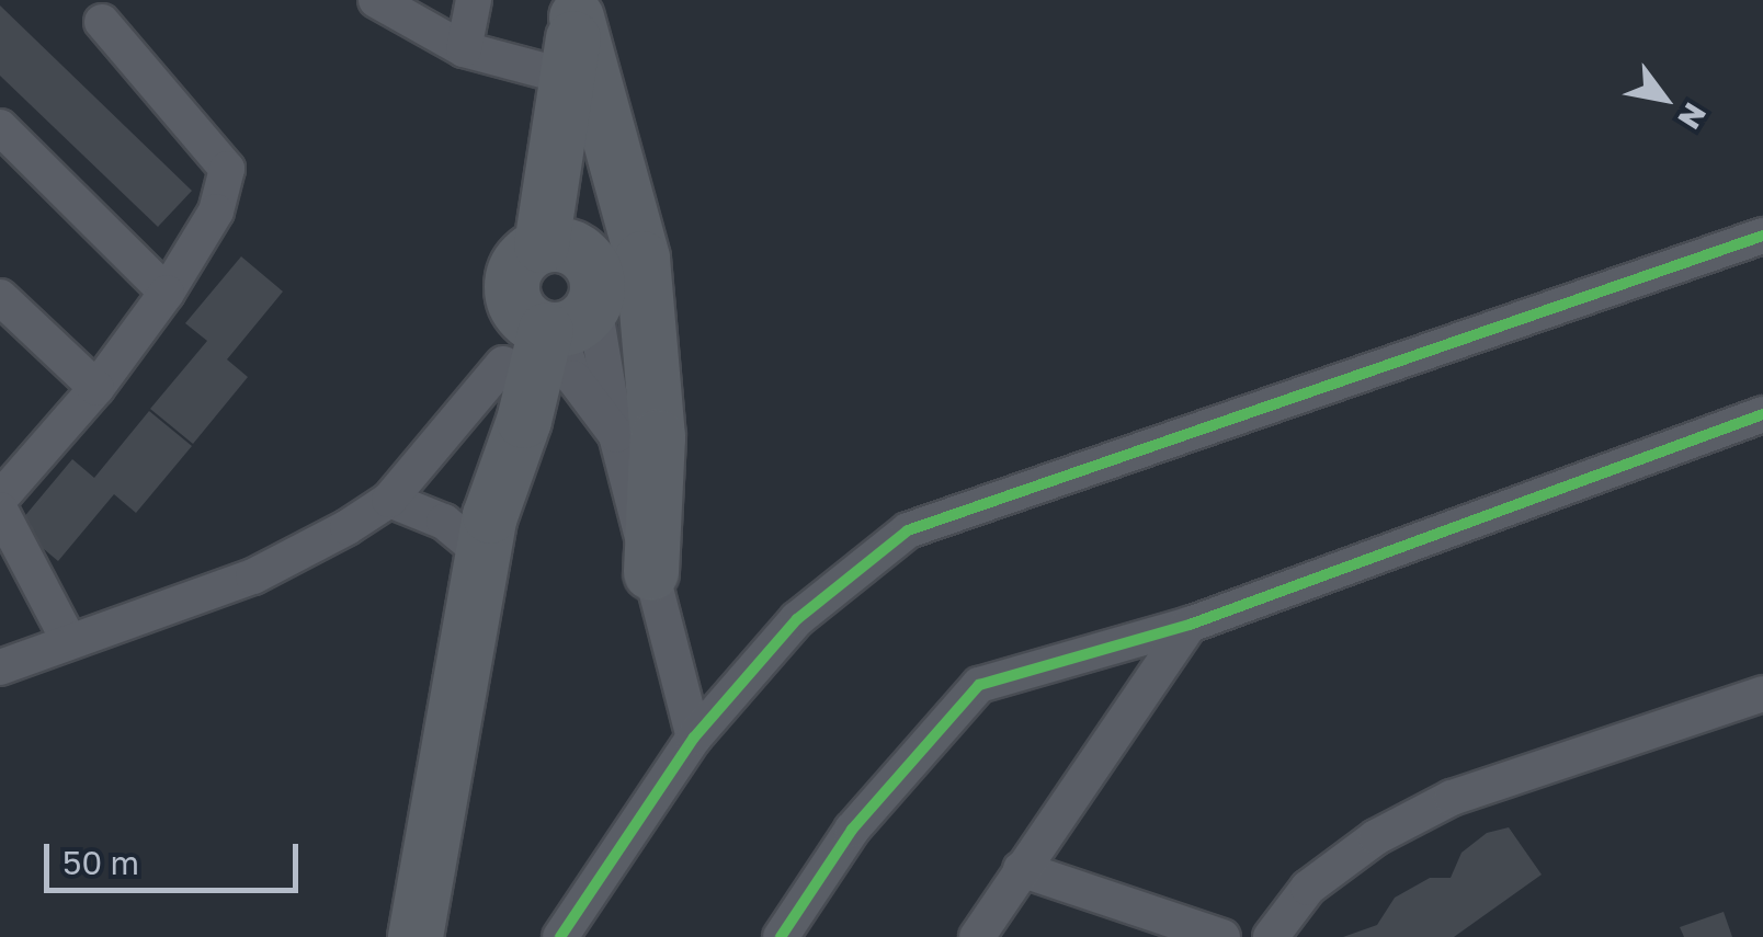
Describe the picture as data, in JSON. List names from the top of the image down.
{
  "scale_bar": "50 m",
  "north": "bottom right"
}
